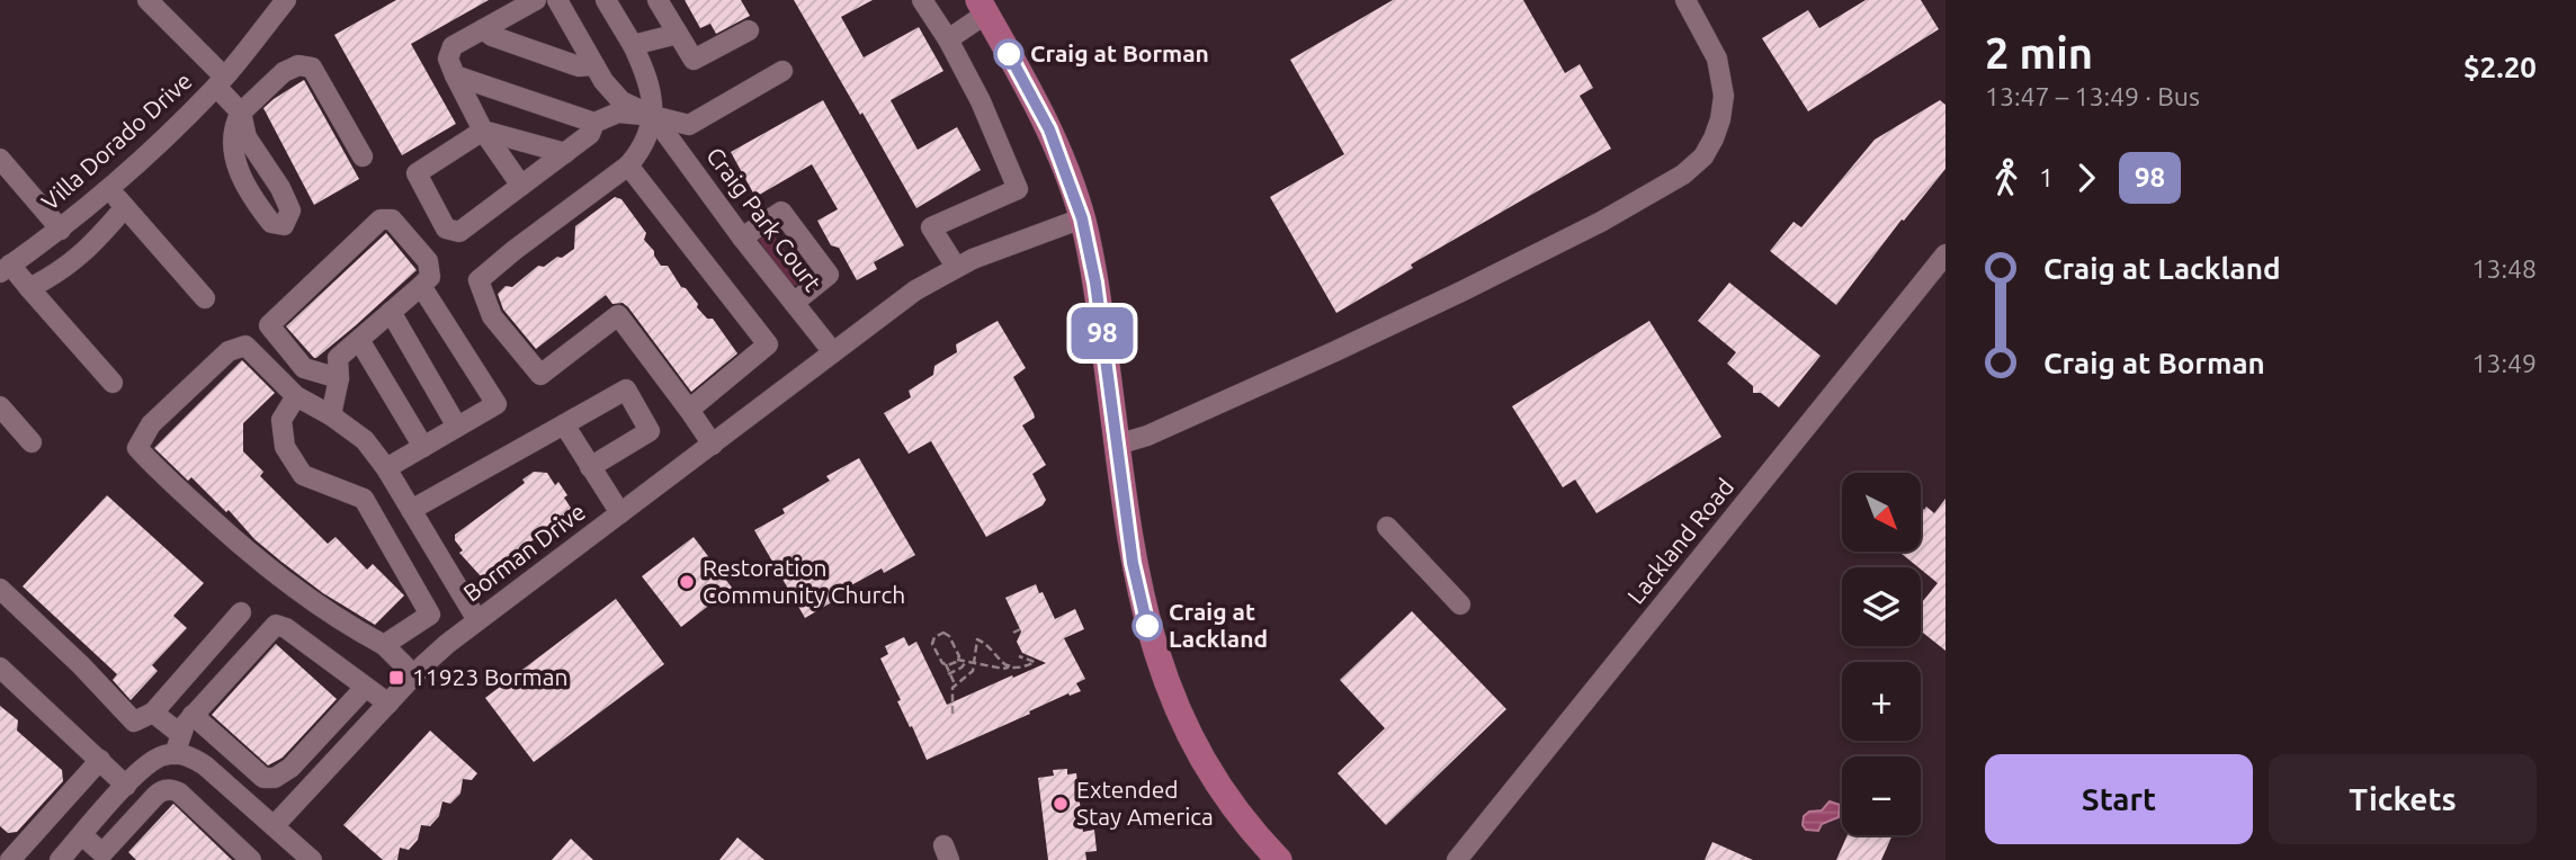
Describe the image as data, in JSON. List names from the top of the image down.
{
  "streets": {
    "street": [
      "Villa Dorado Drive",
      "Craig Park Court",
      "Lackland Road",
      "Borman Drive"
    ]
  },
  "crossings": [
    ["Craig Park Court", "Borman Drive"]
  ],
  "places": {
    "other": [
      "Craig at Borman",
      "Restoration Community Church",
      "Craig at Lackland",
      "Extended Stay America"
    ],
    "transit": ["11923 Borman"]
  },
  "lines": ["bus line 98"],
  "north": "bottom right",
  "page": {
    "on_map": "98",
    "heading": ["2 min", "13:47 – 13:49 · Bus", "$2.20"],
    "legs": ["1", "98"],
    "list": [
      {
        "name": "Craig at Lackland",
        "value": "13:48"
      },
      {
        "name": "Craig at Borman",
        "value": "13:49"
      }
    ],
    "map_buttons": ["+", "−"],
    "buttons": ["Start", "Tickets"]
  }
}
